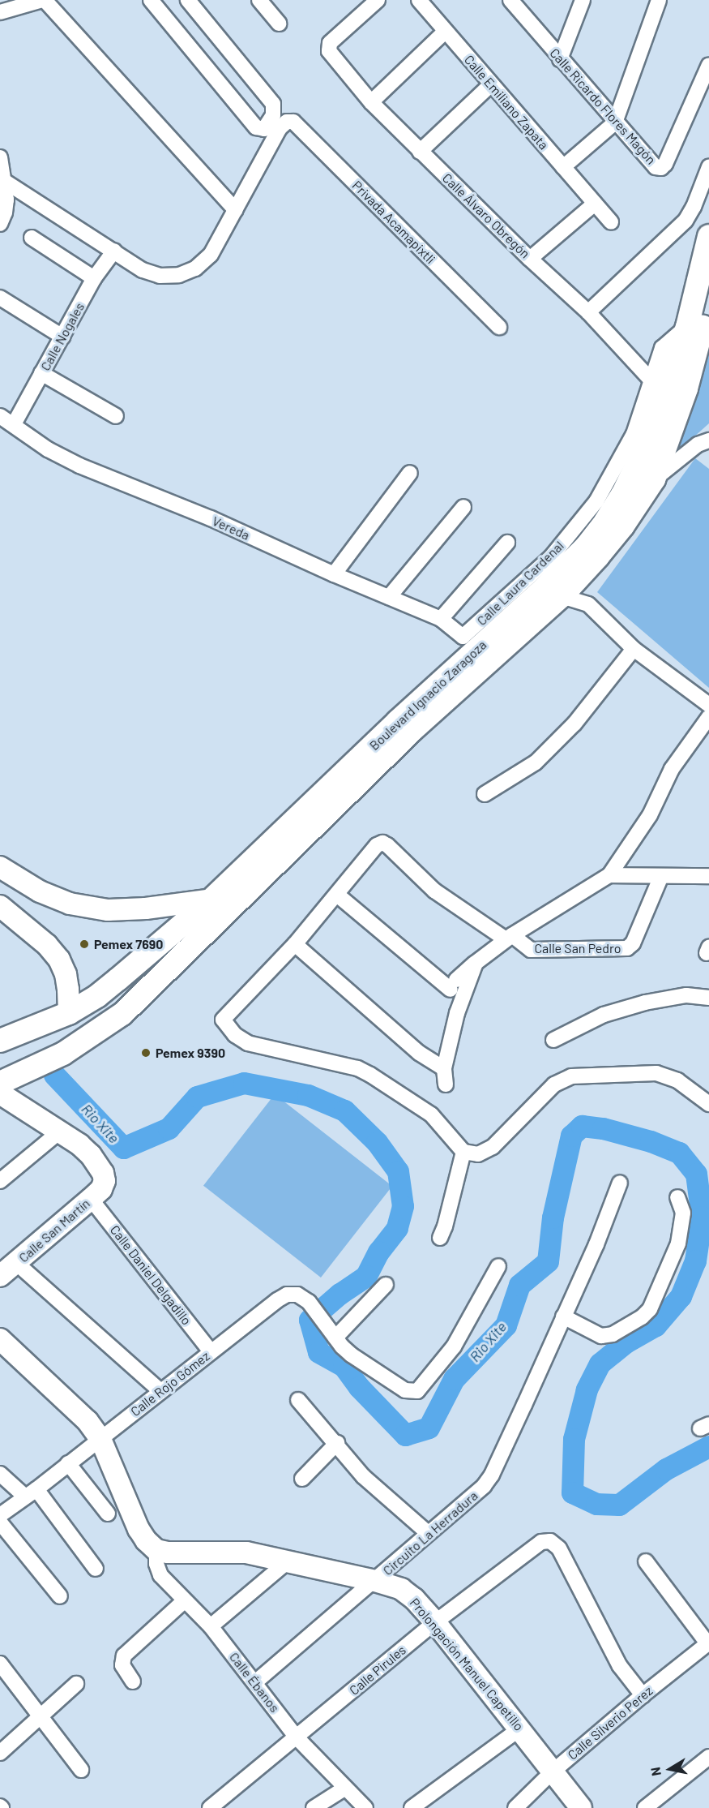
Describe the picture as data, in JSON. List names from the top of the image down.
{
  "streets": {
    "main road": ["Boulevard Ignacio Zaragoza"],
    "street": [
      "Calle Emiliano Zapata",
      "Calle Ricardo Flores Magón",
      "Calle Álvaro Obregón",
      "Privada Acamapixtli",
      "Calle Nogales",
      "Vereda",
      "Calle Laura Cardenal",
      "Calle San Pedro",
      "Calle San Martín",
      "Calle Daniel Delgadillo",
      "Calle Rojo Gómez",
      "Circuito La Herradura",
      "Prolongación Manuel Capetillo",
      "Calle Pirules",
      "Calle Ébanos",
      "Calle Silverio Perez"
    ]
  },
  "crossings": [
    ["Calle Álvaro Obregón", "Calle Laura Cardenal"],
    ["Calle Nogales", "Vereda"],
    ["Vereda", "Calle Laura Cardenal"],
    ["Calle Laura Cardenal", "Boulevard Ignacio Zaragoza"],
    ["Calle San Martín", "Calle Daniel Delgadillo"],
    ["Calle Daniel Delgadillo", "Calle Rojo Gómez"],
    ["Circuito La Herradura", "Prolongación Manuel Capetillo"],
    ["Circuito La Herradura", "Calle Ébanos"],
    ["Prolongación Manuel Capetillo", "Calle Pirules"],
    ["Prolongación Manuel Capetillo", "Calle Ébanos"],
    ["Prolongación Manuel Capetillo", "Calle Silverio Perez"],
    ["Calle Pirules", "Calle Ébanos"],
    ["Calle Pirules", "Calle Silverio Perez"]
  ],
  "water": ["Rio Xite"],
  "places": ["Pemex 7690", "Pemex 9390"],
  "north": "left"
}
